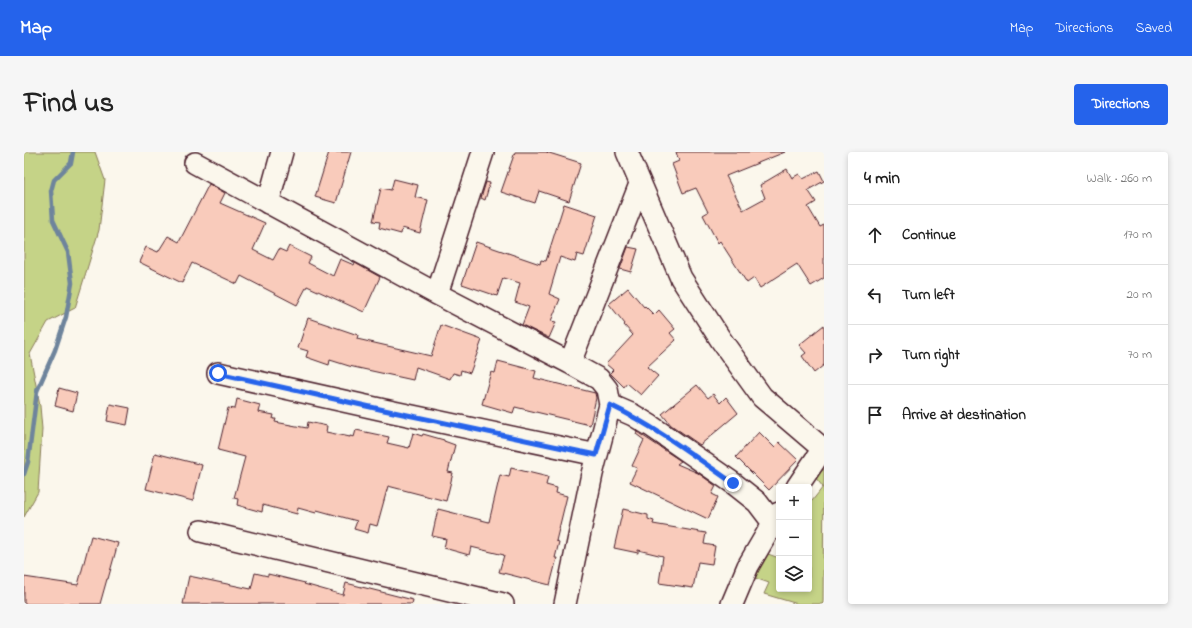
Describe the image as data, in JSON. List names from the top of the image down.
{
  "page": {
    "header": "Map",
    "nav": ["Map", "Directions", "Saved"],
    "title": "Find us",
    "buttons": "Directions",
    "heading": ["4 min", "Walk · 260 m"],
    "list": [
      ["Continue", "170 m"],
      ["Turn left", "20 m"],
      ["Turn right", "70 m"],
      "Arrive at destination"
    ],
    "map_buttons": ["+", "−"]
  }
}
